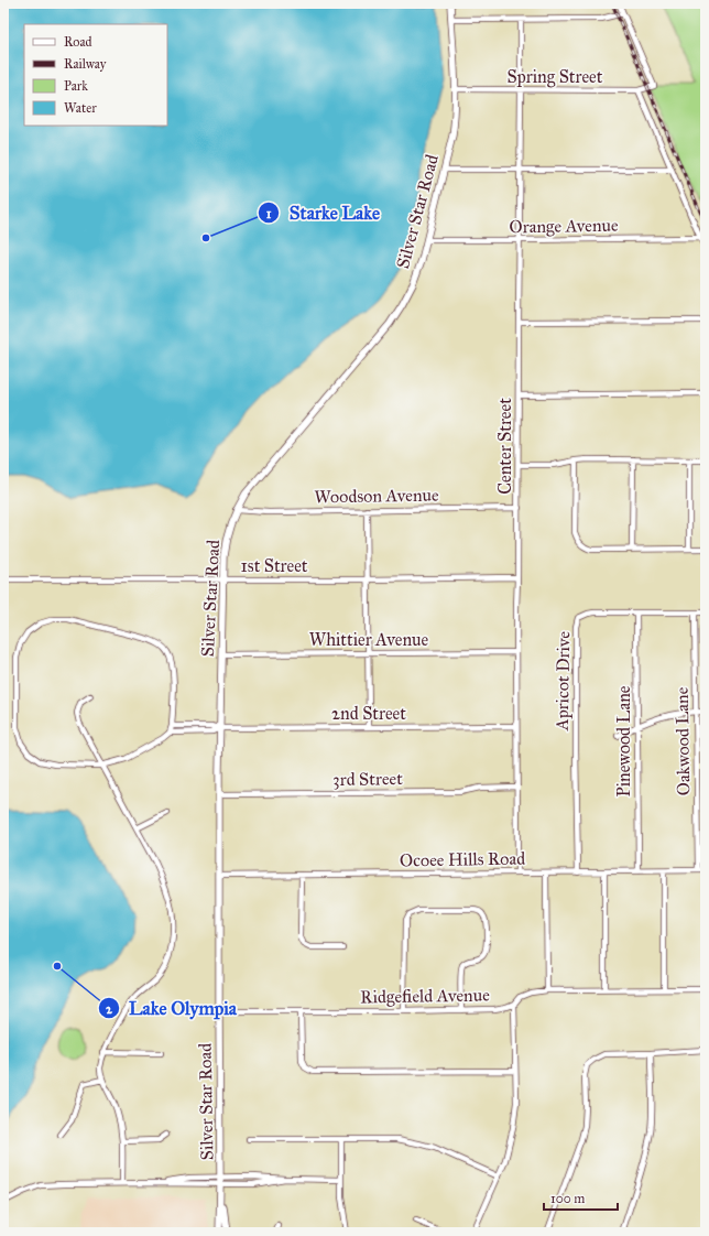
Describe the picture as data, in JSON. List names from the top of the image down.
{
  "streets": {
    "main road": ["Silver Star Road"],
    "street": [
      "Spring Street",
      "Orange Avenue",
      "Center Street",
      "Woodson Avenue",
      "1st Street",
      "Whittier Avenue",
      "Apricot Drive",
      "2nd Street",
      "Pinewood Lane",
      "Oakwood Lane",
      "3rd Street",
      "Ocoee Hills Road",
      "Ridgefield Avenue"
    ]
  },
  "crossings": [
    ["Spring Street", "Silver Star Road"],
    ["Spring Street", "Center Street"],
    ["Silver Star Road", "Orange Avenue"],
    ["Silver Star Road", "Woodson Avenue"],
    ["Silver Star Road", "1st Street"],
    ["Silver Star Road", "Whittier Avenue"],
    ["Silver Star Road", "2nd Street"],
    ["Silver Star Road", "3rd Street"],
    ["Silver Star Road", "Ocoee Hills Road"],
    ["Silver Star Road", "Ridgefield Avenue"],
    ["Orange Avenue", "Center Street"],
    ["Center Street", "Woodson Avenue"],
    ["Center Street", "1st Street"],
    ["Center Street", "Whittier Avenue"],
    ["Center Street", "2nd Street"],
    ["Center Street", "3rd Street"],
    ["Center Street", "Ocoee Hills Road"],
    ["Apricot Drive", "Pinewood Lane"],
    ["Apricot Drive", "Oakwood Lane"],
    ["Apricot Drive", "Ocoee Hills Road"],
    ["Pinewood Lane", "Ocoee Hills Road"],
    ["Oakwood Lane", "Ocoee Hills Road"]
  ],
  "places": ["Starke Lake", "Lake Olympia"],
  "legend": [
    "Road",
    "Railway",
    "Park",
    "Water"
  ],
  "scale_bar": "100 m"
}
